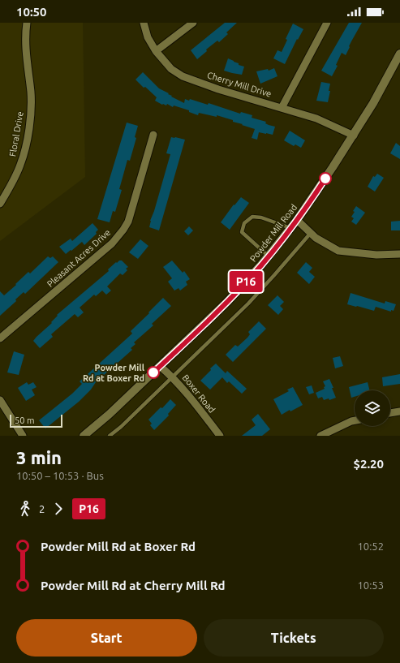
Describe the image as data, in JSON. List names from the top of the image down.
{
  "streets": {
    "main road": ["Powder Mill Road"],
    "street": [
      "Cherry Mill Drive",
      "Floral Drive",
      "Pleasant Acres Drive",
      "Boxer Road"
    ]
  },
  "crossings": [
    ["Cherry Mill Drive", "Powder Mill Road"],
    ["Powder Mill Road", "Boxer Road"]
  ],
  "places": ["Powder Mill Rd at Boxer Rd"],
  "lines": ["bus line P16"],
  "scale_bar": "50 m",
  "page": {
    "status": "10:50",
    "on_map": "P16",
    "scale": "50 m",
    "heading": ["3 min", "10:50 – 10:53 · Bus", "$2.20"],
    "legs": ["2", "P16"],
    "list": [
      {
        "name": "Powder Mill Rd at Boxer Rd",
        "value": "10:52"
      },
      {
        "name": "Powder Mill Rd at Cherry Mill Rd",
        "value": "10:53"
      }
    ],
    "buttons": ["Start", "Tickets"]
  }
}
